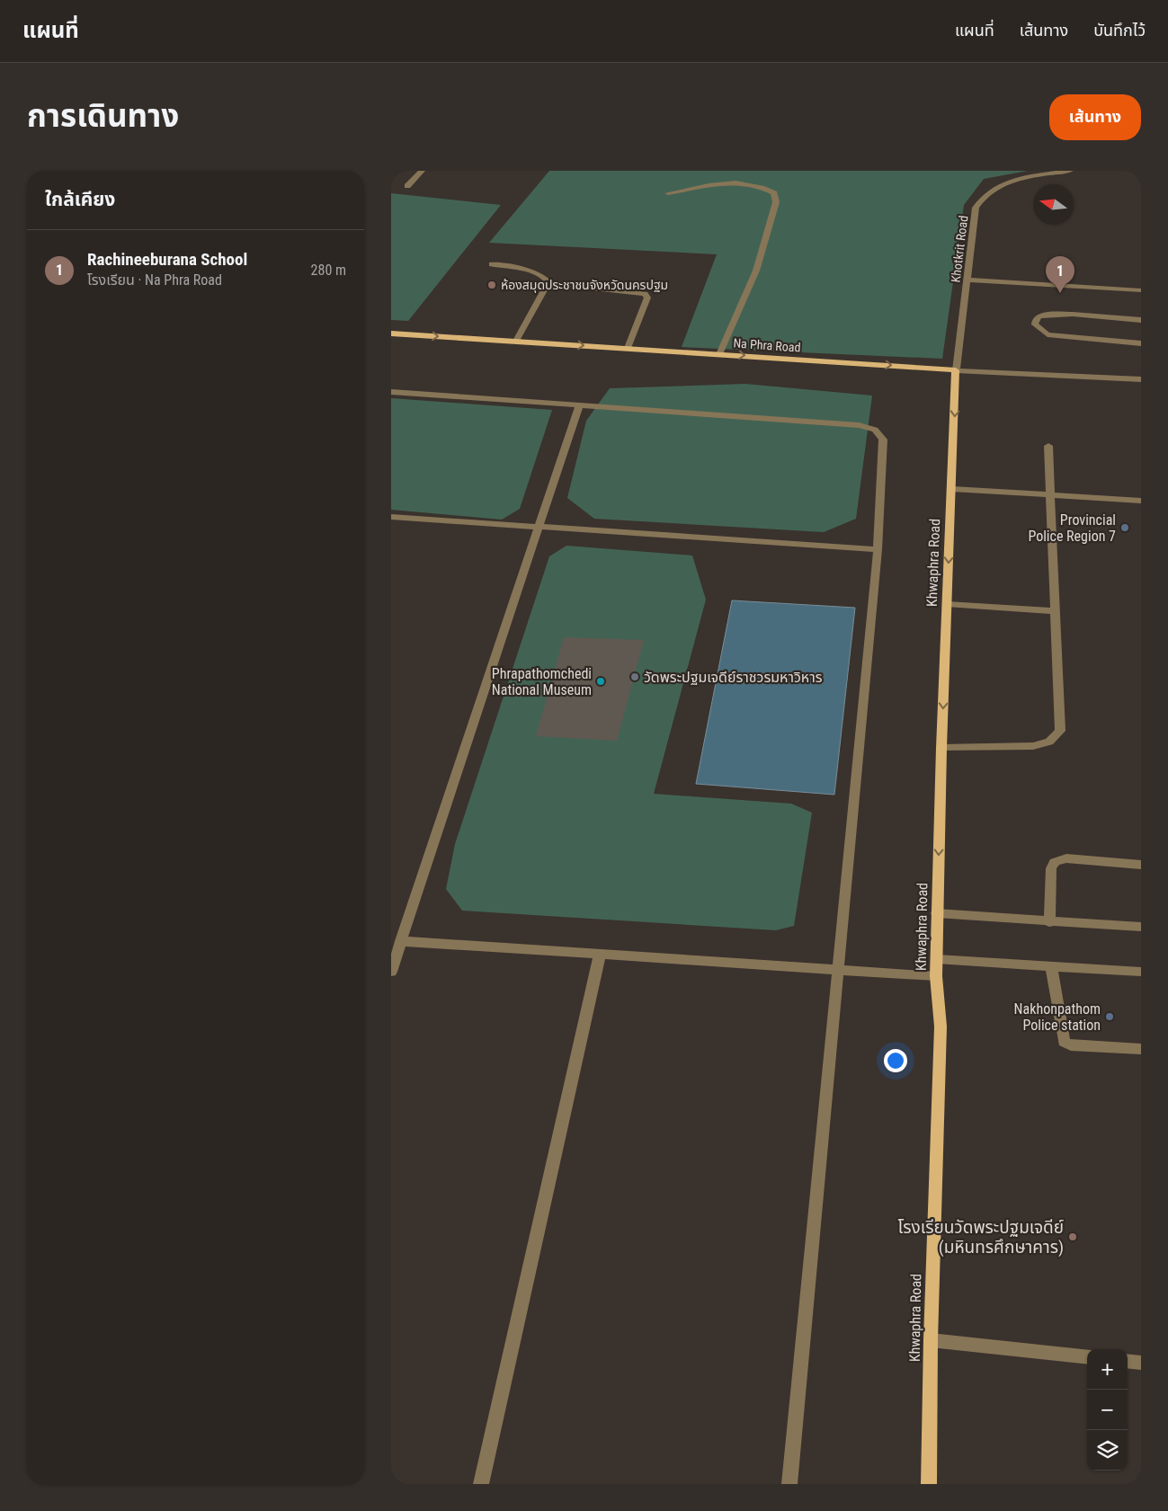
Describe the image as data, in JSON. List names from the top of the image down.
{
  "streets": {
    "main road": ["Na Phra Road", "Khwaphra Road"],
    "street": ["Khotkrit Road"]
  },
  "crossings": [
    ["Khotkrit Road", "Na Phra Road"],
    ["Khotkrit Road", "Khwaphra Road"],
    ["Na Phra Road", "Khwaphra Road"]
  ],
  "one_way": ["Na Phra Road", "Khwaphra Road"],
  "places": [
    "ห้องสมุดประชาชนจังหวัดนครปฐม",
    "Provincial Police Region 7",
    "วัดพระปฐมเจดีย์ราชวรมหาวิหาร",
    "Phrapathomchedi National Museum",
    "Nakhonpathom Police station",
    "โรงเรียนวัดพระปฐมเจดีย์ (มหินทรศึกษาคาร)"
  ],
  "north": "left",
  "page": {
    "header": "แผนที่",
    "nav": ["แผนที่", "เส้นทาง", "บันทึกไว้"],
    "title": "การเดินทาง",
    "buttons": "เส้นทาง",
    "heading": "ใกล้เคียง",
    "list": [
      {
        "mark": "1",
        "name": "Rachineeburana School",
        "note": "โรงเรียน · Na Phra Road",
        "value": "280 m"
      }
    ],
    "pins": "1",
    "map_buttons": ["+", "−"]
  }
}
